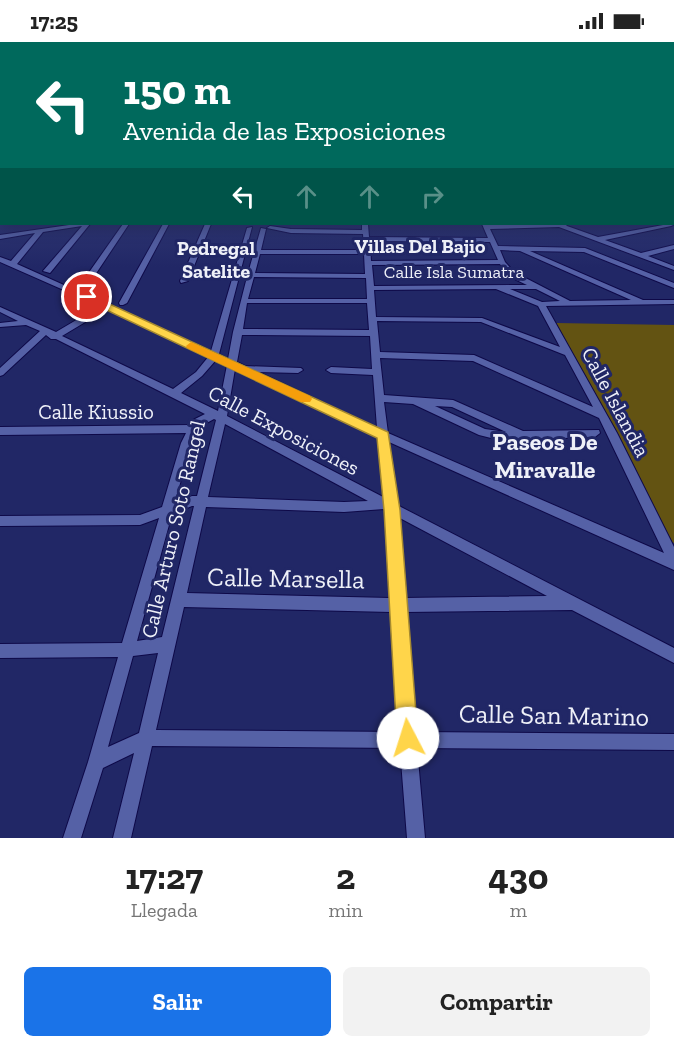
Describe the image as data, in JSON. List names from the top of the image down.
{
  "streets": {
    "street": [
      "Calle Isla Sumatra",
      "Calle Islandia",
      "Calle Kiussio",
      "Calle Exposiciones",
      "Calle Arturo Soto Rangel",
      "Calle Marsella",
      "Calle San Marino"
    ]
  },
  "crossings": [
    ["Calle Isla Sumatra", "Calle Islandia"],
    ["Calle Exposiciones", "Calle Arturo Soto Rangel"],
    ["Calle Exposiciones", "Calle Marsella"],
    ["Calle Arturo Soto Rangel", "Calle Marsella"],
    ["Calle Arturo Soto Rangel", "Calle San Marino"]
  ],
  "districts": ["Villas Del Bajio", "Pedregal Satelite", "Paseos De Miravalle"],
  "page": {
    "status": "17:25",
    "turn": ["150 m", "Avenida de las Exposiciones"],
    "eta": [
      "17:27",
      "Llegada",
      "2",
      "min",
      "430",
      "m"
    ],
    "buttons": ["Salir", "Compartir"]
  }
}
